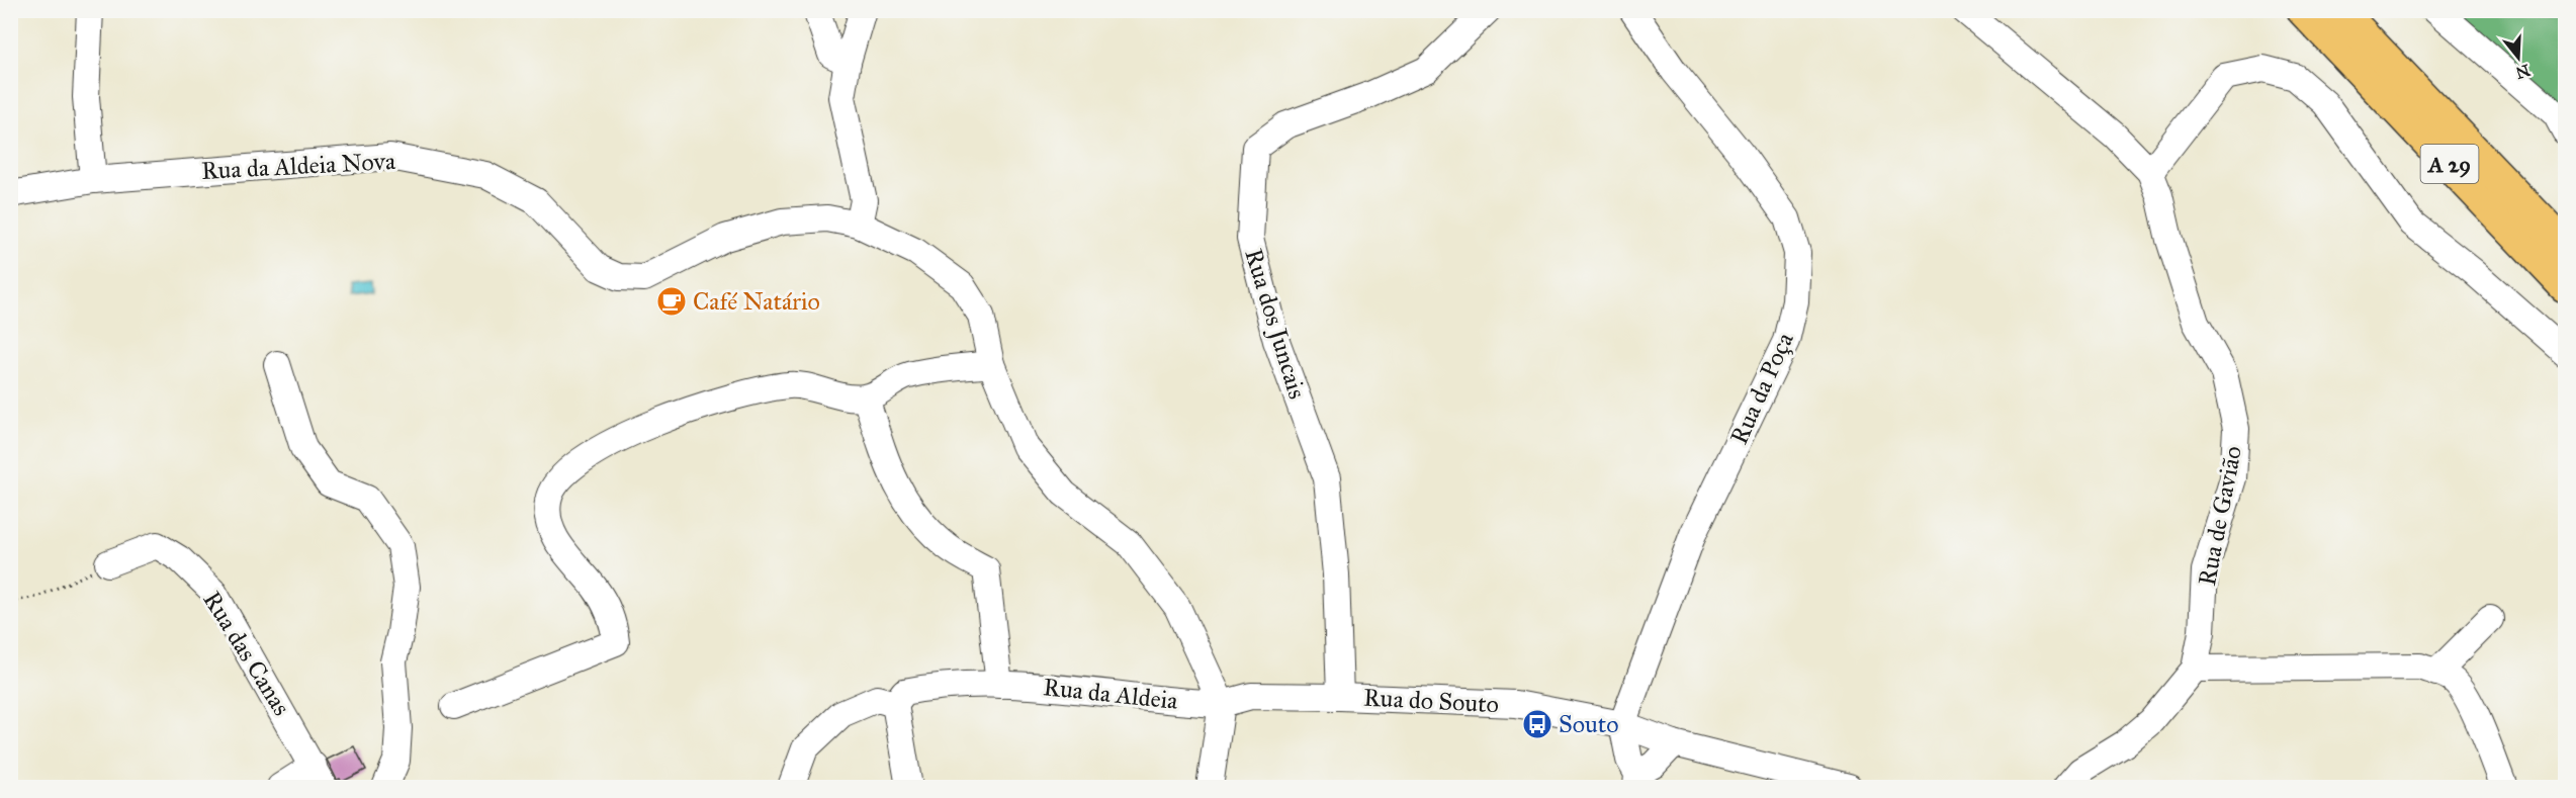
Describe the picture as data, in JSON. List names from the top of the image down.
{
  "streets": {
    "highway": ["A 29"],
    "street": [
      "Rua da Aldeia Nova",
      "Rua dos Juncais",
      "Rua da Poça",
      "Rua de Gavião",
      "Rua das Canas",
      "Rua da Aldeia",
      "Rua do Souto"
    ]
  },
  "crossings": [
    ["Rua da Aldeia Nova", "Rua da Aldeia"],
    ["Rua da Aldeia Nova", "Rua do Souto"],
    ["Rua dos Juncais", "Rua do Souto"],
    ["Rua da Poça", "Rua do Souto"],
    ["Rua da Aldeia", "Rua do Souto"]
  ],
  "places": {
    "cafe": ["Café Natário"],
    "bus stop": ["Souto"]
  },
  "north": "bottom"
}
